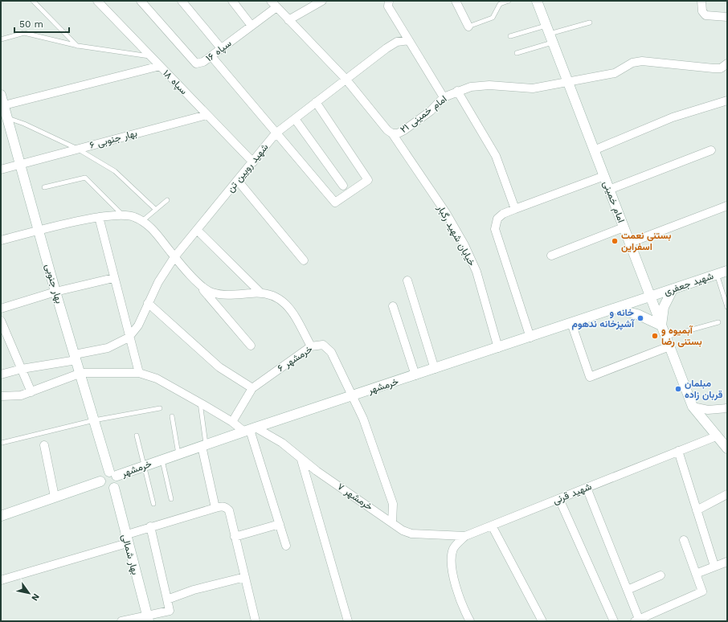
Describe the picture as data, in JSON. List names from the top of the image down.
{
  "streets": {
    "street": [
      "سپاه ۱۶",
      "سپاه ۱۸",
      "امام خمینی ۲۱",
      "بهار جنوبی ۶",
      "شهید رویین تن",
      "امام خمینی",
      "خیابان شهید رگبار",
      "بهار جنوبی",
      "شهید جعفری",
      "خرمشهر ۶",
      "خرمشهر",
      "شهید قرنی",
      "خرمشهر ۷",
      "بهار شمالی"
    ]
  },
  "crossings": [
    ["سپاه ۱۶", "خیابان شهید رگبار"],
    ["سپاه ۱۸", "بهار جنوبی ۶"],
    ["سپاه ۱۸", "شهید رویین تن"],
    ["امام خمینی ۲۱", "امام خمینی"],
    ["امام خمینی ۲۱", "خیابان شهید رگبار"],
    ["بهار جنوبی ۶", "بهار جنوبی"],
    ["شهید رویین تن", "خیابان شهید رگبار"],
    ["امام خمینی", "شهید جعفری"],
    ["امام خمینی", "خرمشهر"],
    ["امام خمینی", "شهید قرنی"],
    ["خیابان شهید رگبار", "خرمشهر"],
    ["بهار جنوبی", "خرمشهر"],
    ["بهار جنوبی", "خرمشهر ۷"],
    ["بهار جنوبی", "بهار شمالی"],
    ["شهید جعفری", "خرمشهر"],
    ["خرمشهر ۶", "خرمشهر"],
    ["خرمشهر ۶", "خرمشهر ۷"],
    ["خرمشهر", "خرمشهر ۷"],
    ["خرمشهر", "بهار شمالی"],
    ["شهید قرنی", "خرمشهر ۷"]
  ],
  "places": [
    "بستنی نعمت اسفراین",
    "خانه و آشپزخانه ندهوم",
    "آبمیوه و بستنی رضا",
    "مبلمان قربان زاده"
  ],
  "scale_bar": "50 m",
  "north": "bottom right"
}
